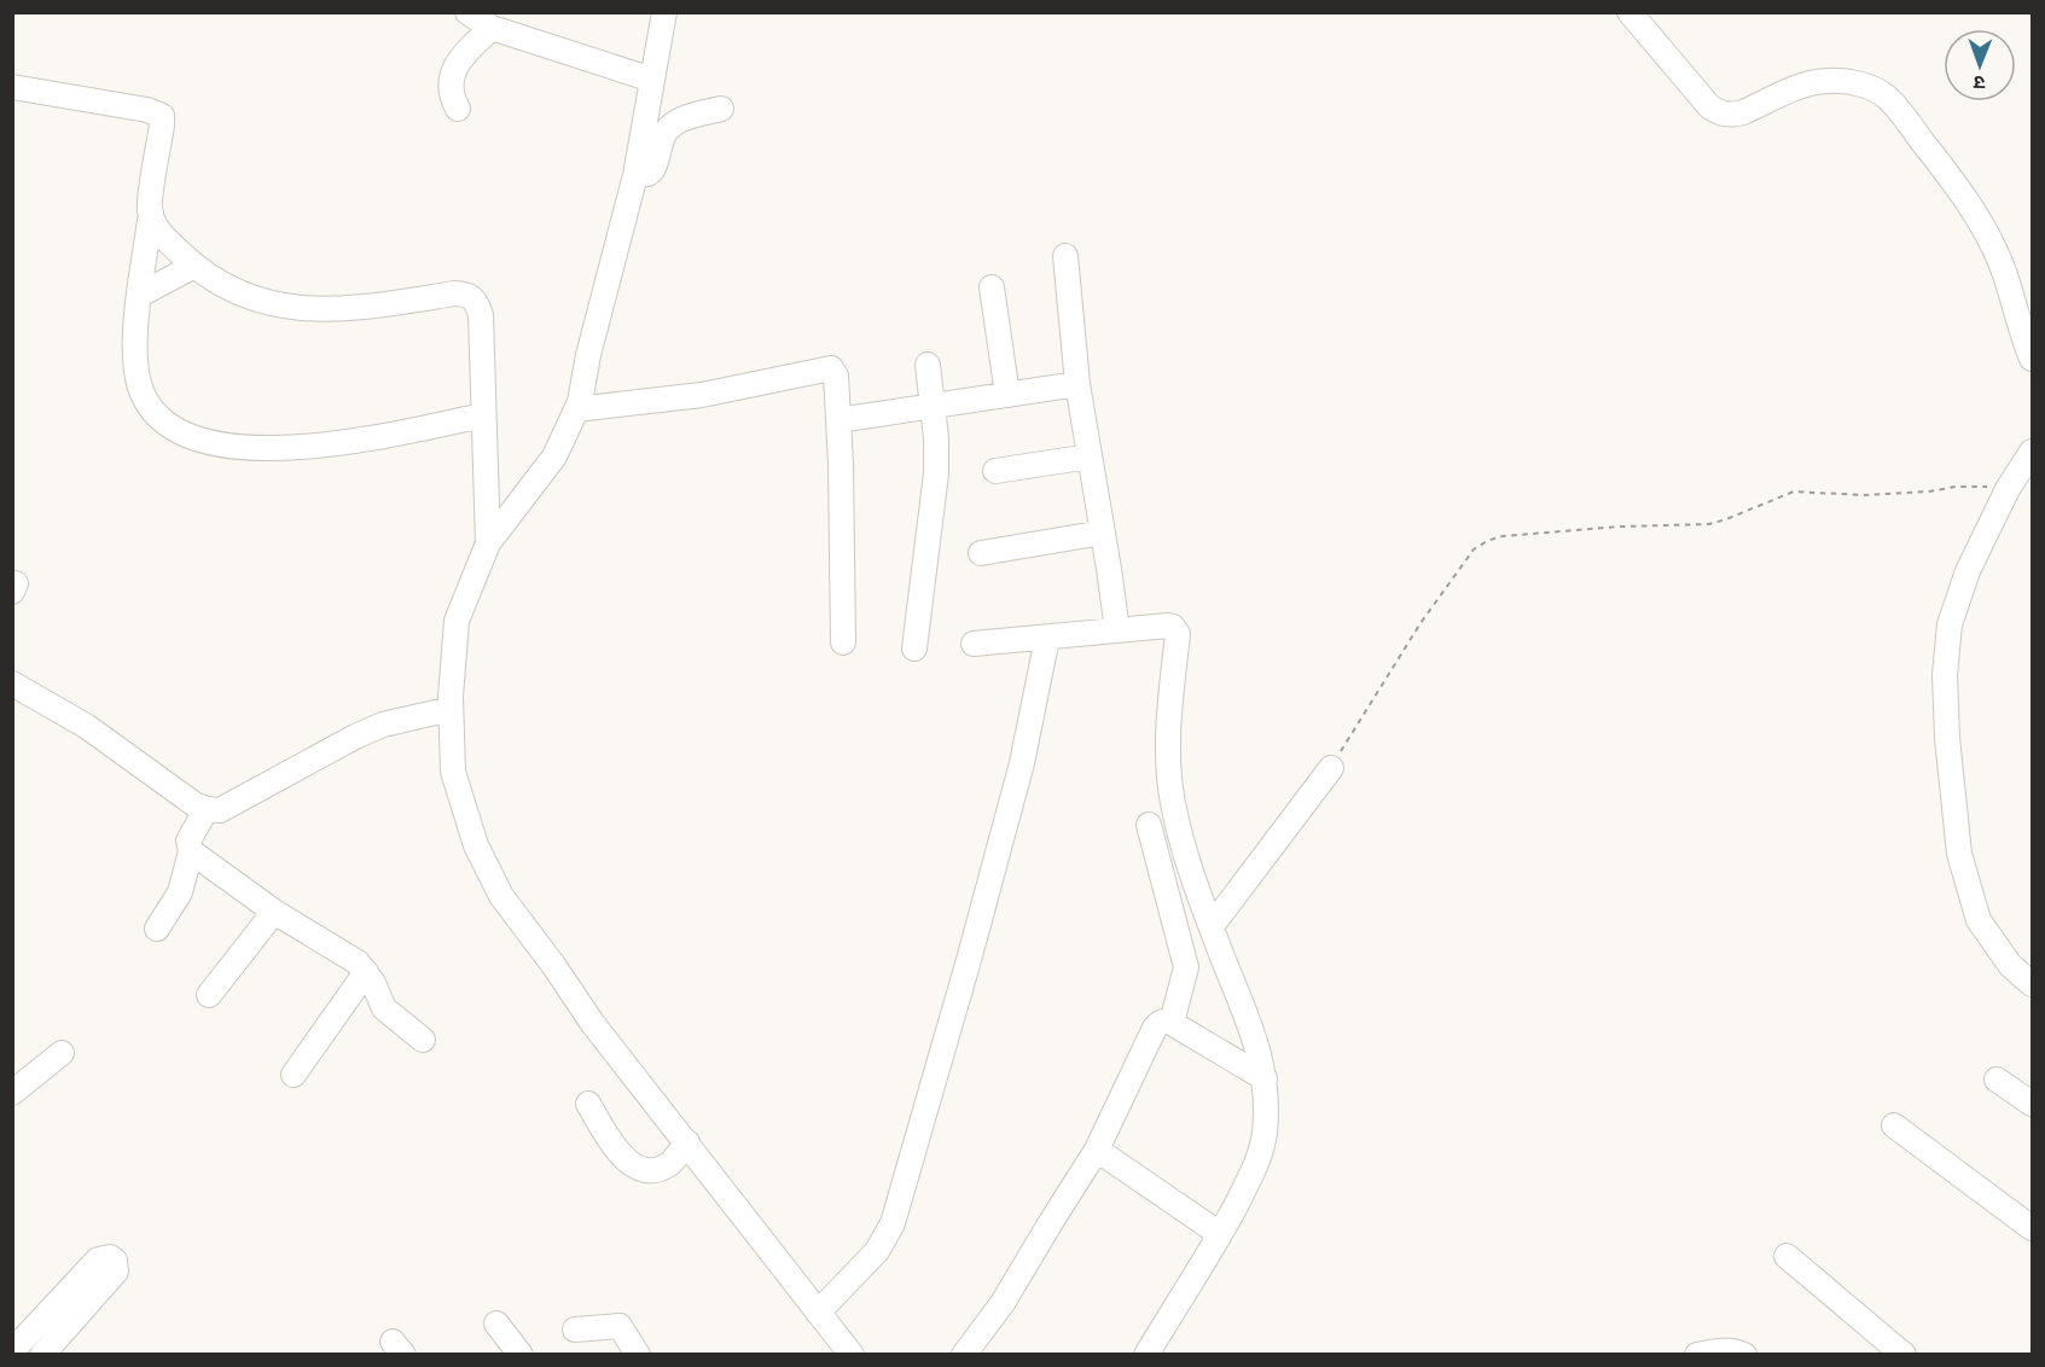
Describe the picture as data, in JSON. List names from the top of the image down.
{
  "north": "bottom"
}
